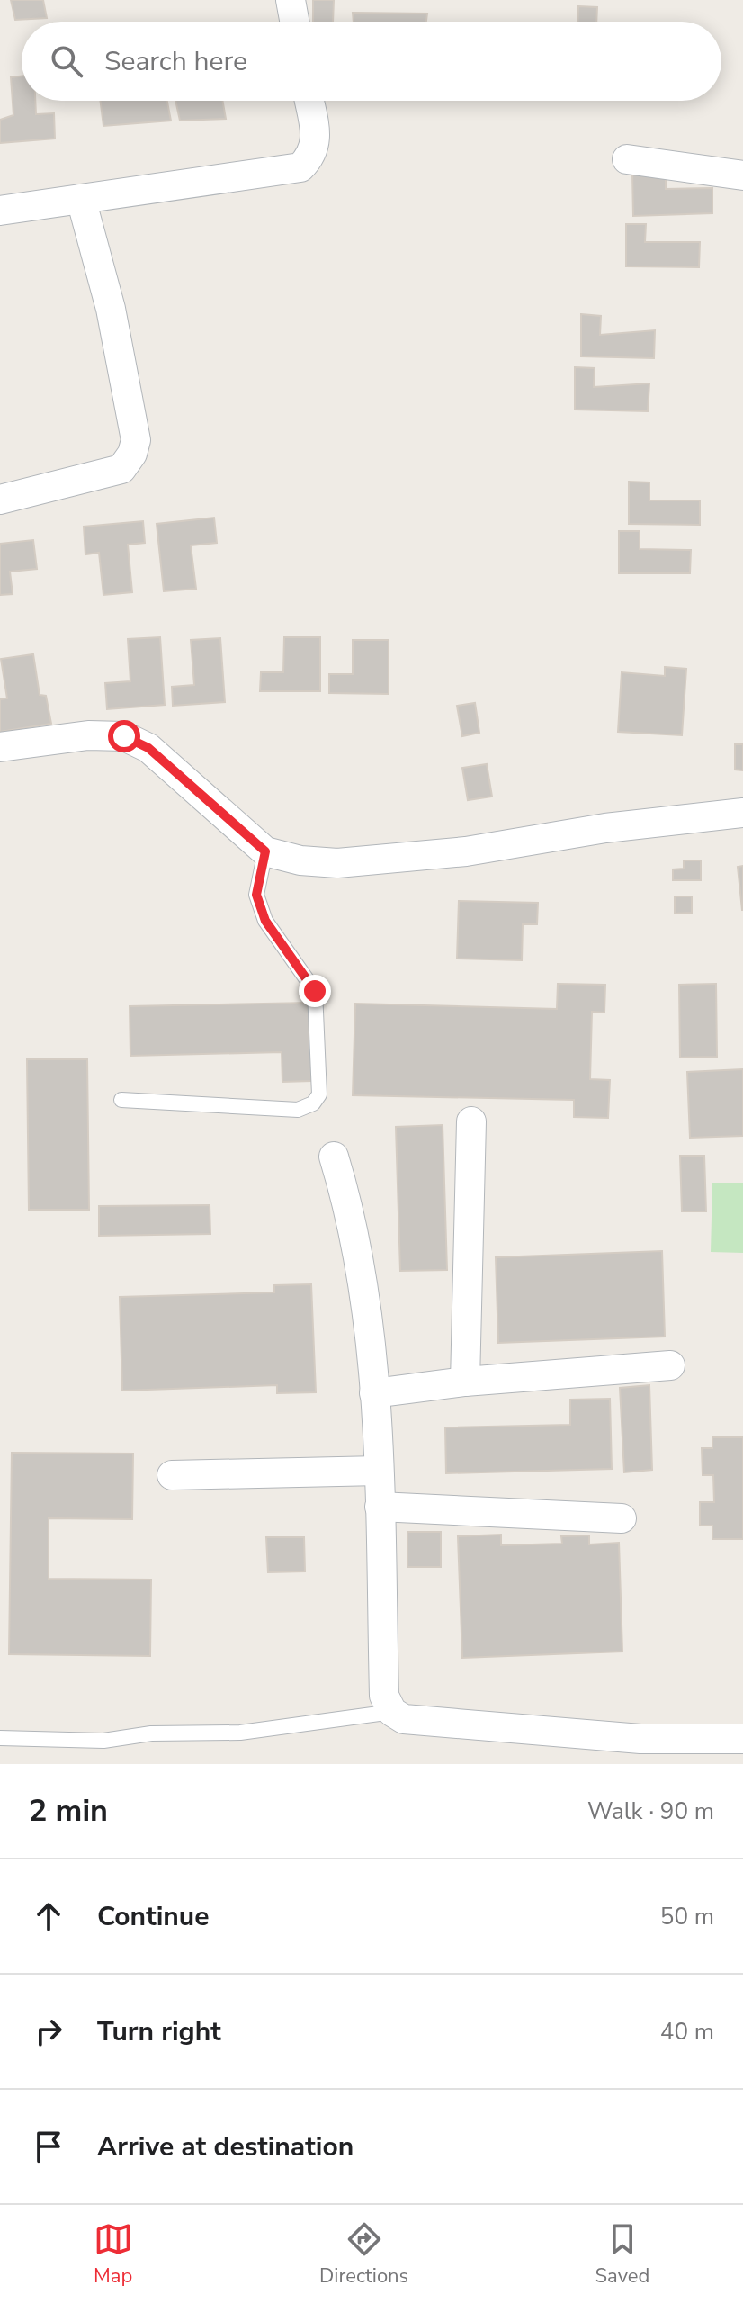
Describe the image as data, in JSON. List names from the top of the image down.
{
  "page": {
    "search": "Search here",
    "heading": ["2 min", "Walk · 90 m"],
    "list": [
      ["Continue", "50 m"],
      ["Turn right", "40 m"],
      "Arrive at destination"
    ],
    "nav": ["Map", "Directions", "Saved"]
  }
}
